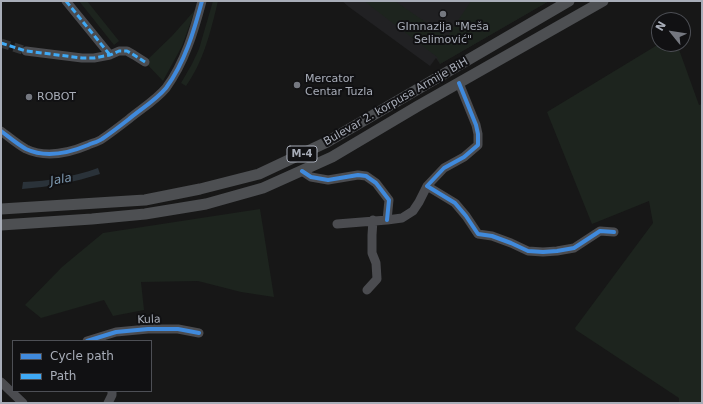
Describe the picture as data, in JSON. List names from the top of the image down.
{
  "streets": {
    "main road": ["Bulevar 2. korpusa Armije BiH", "M-4"],
    "street": ["Kula"]
  },
  "water": ["Jala"],
  "places": ["GImnazija \"Meša Selimović\"", "Mercator Centar Tuzla", "ROBOT"],
  "legend": ["Cycle path", "Path"],
  "north": "top left"
}
